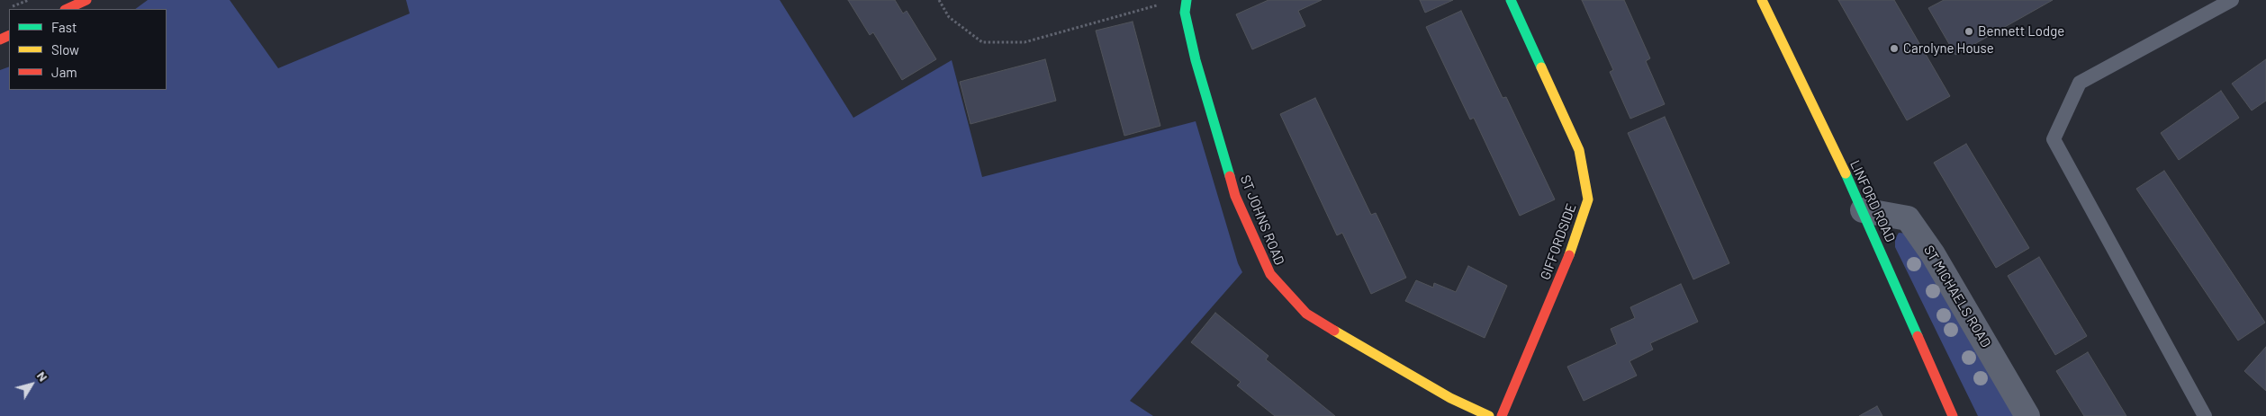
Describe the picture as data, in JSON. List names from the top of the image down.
{
  "streets": {
    "street": [
      "LINFORD ROAD",
      "ST JOHNS ROAD",
      "GIFFORDSIDE",
      "ST MICHAELS ROAD"
    ]
  },
  "crossings": [
    ["LINFORD ROAD", "ST MICHAELS ROAD"]
  ],
  "places": ["Bennett Lodge", "Carolyne House"],
  "legend": ["Fast", "Slow", "Jam"],
  "north": "top right"
}
